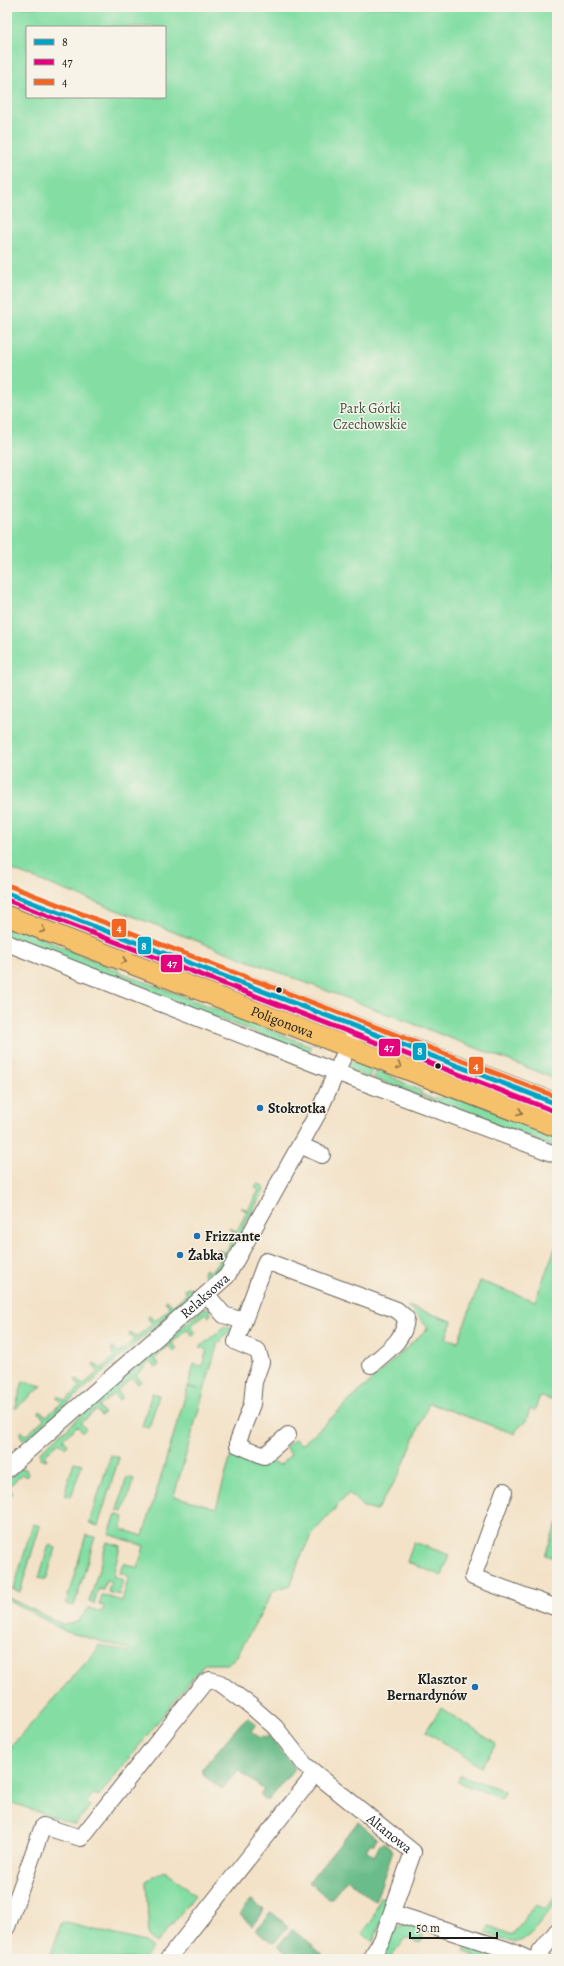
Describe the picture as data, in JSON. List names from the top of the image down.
{
  "streets": {
    "main road": ["Poligonowa"],
    "street": ["Relaksowa", "Altanowa"]
  },
  "crossings": [
    ["Poligonowa", "Relaksowa"]
  ],
  "parks": ["Park Górki Czechowskie"],
  "places": [
    "Stokrotka",
    "Frizzante",
    "Żabka",
    "Klasztor Bernardynów"
  ],
  "lines": ["transit line 4", "transit line 8", "transit line 47"],
  "legend": ["8", "47", "4"],
  "scale_bar": "50 m"
}
